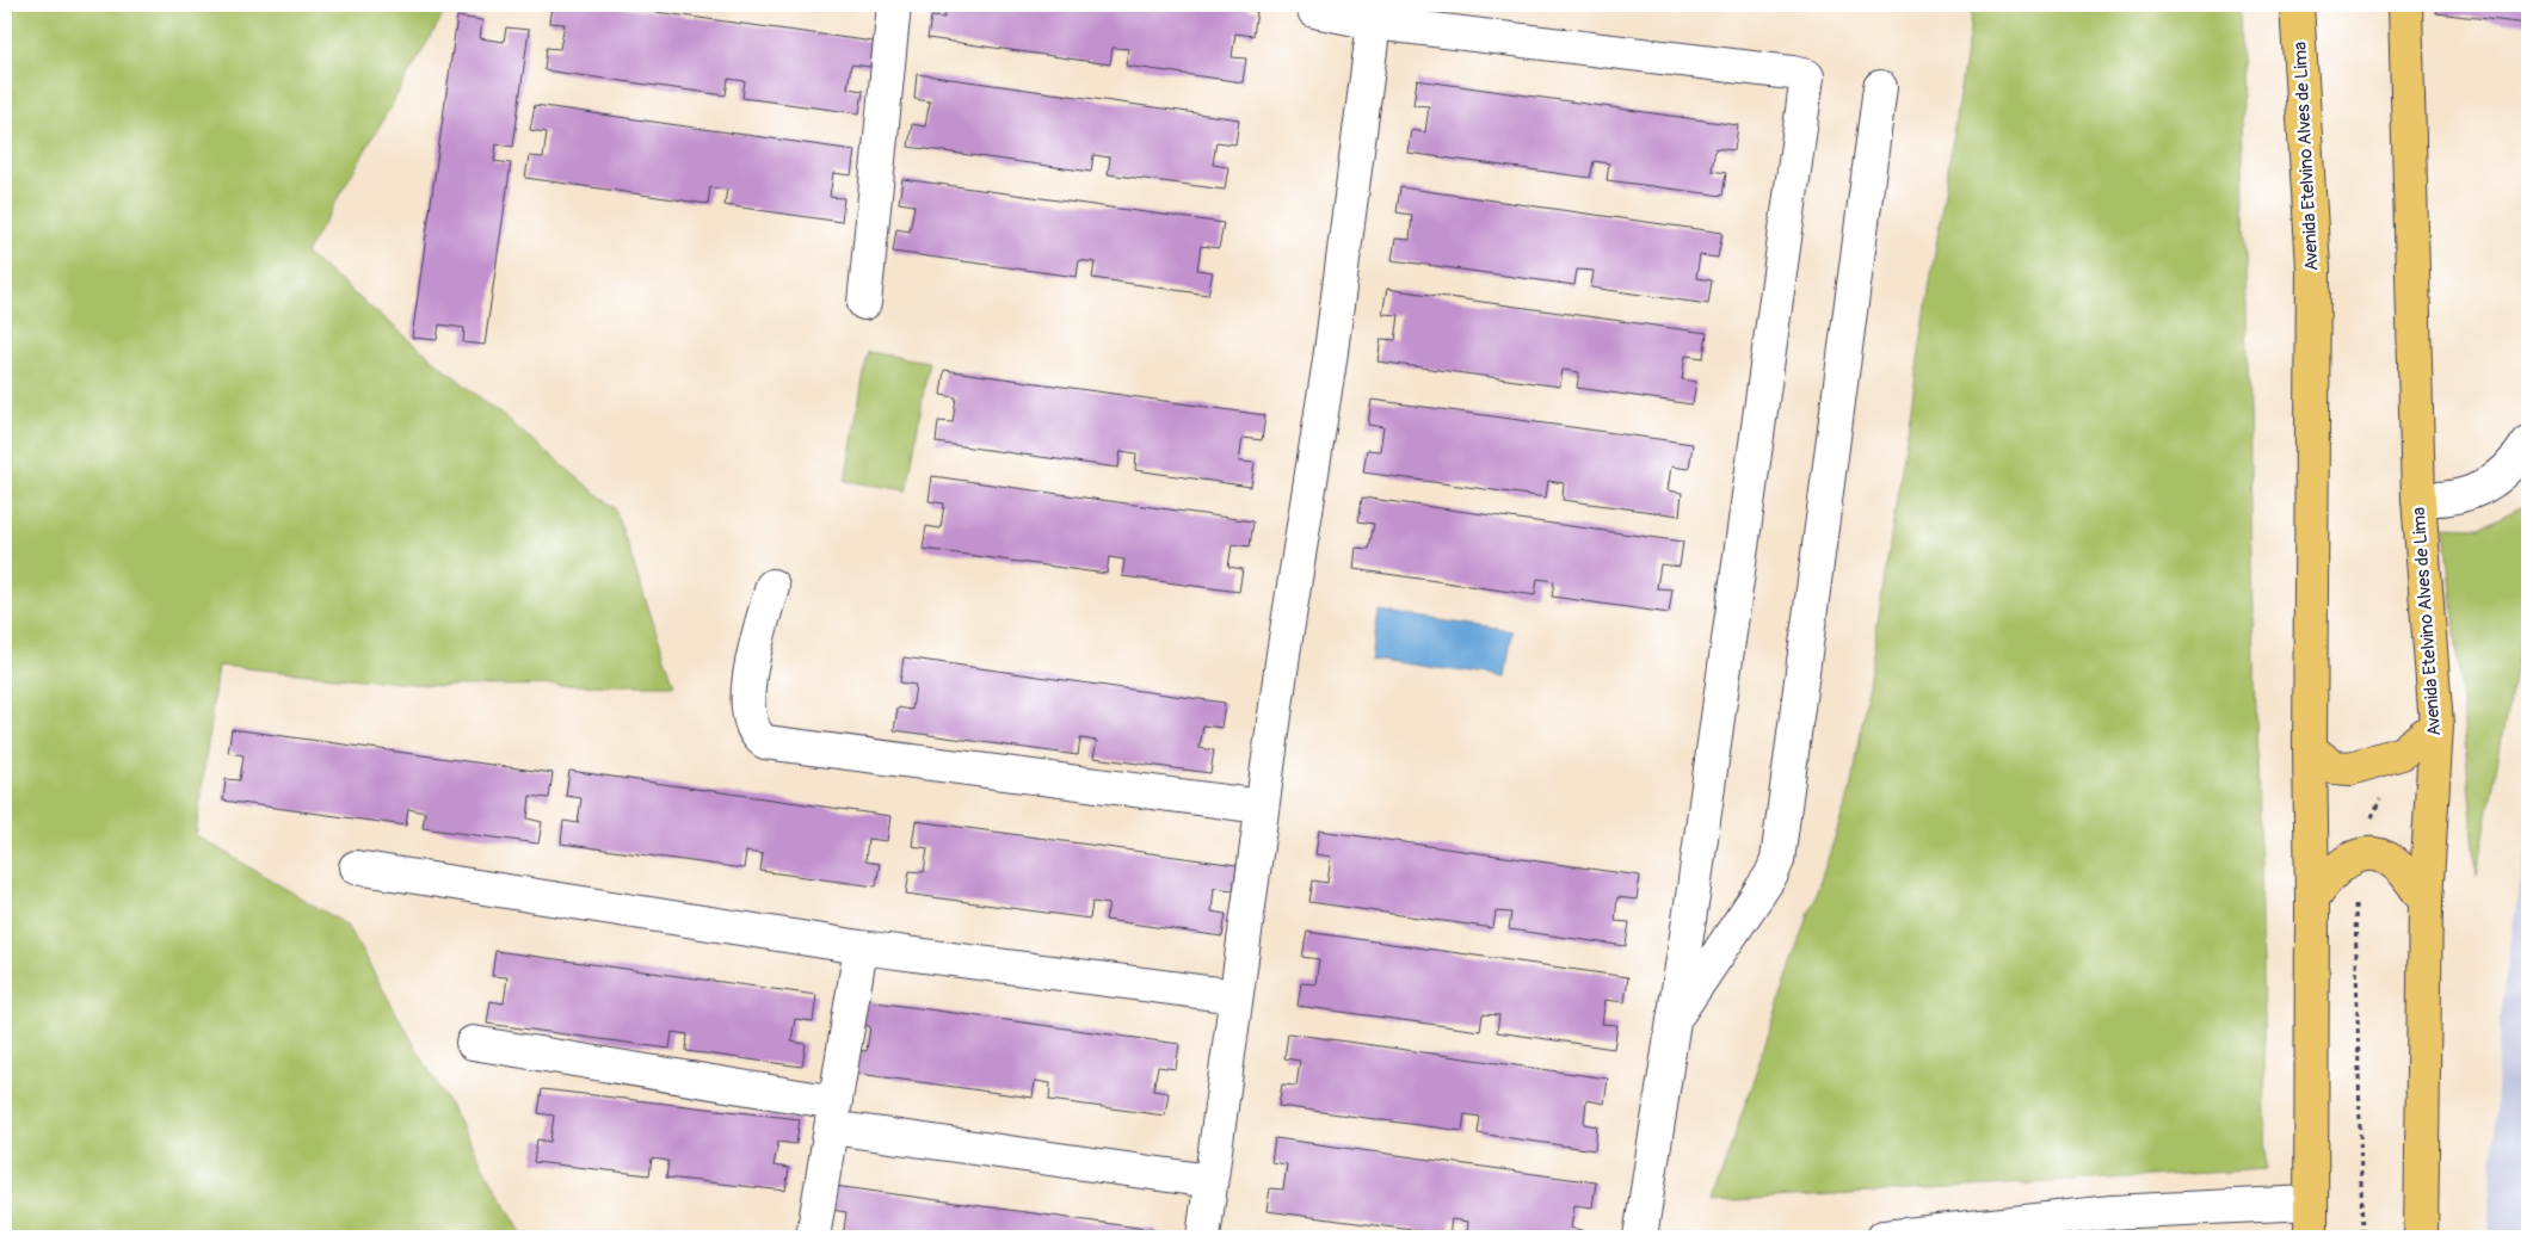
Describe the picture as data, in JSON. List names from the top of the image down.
{
  "streets": {
    "main road": ["Avenida Etelvino Alves de Lima"]
  }
}
